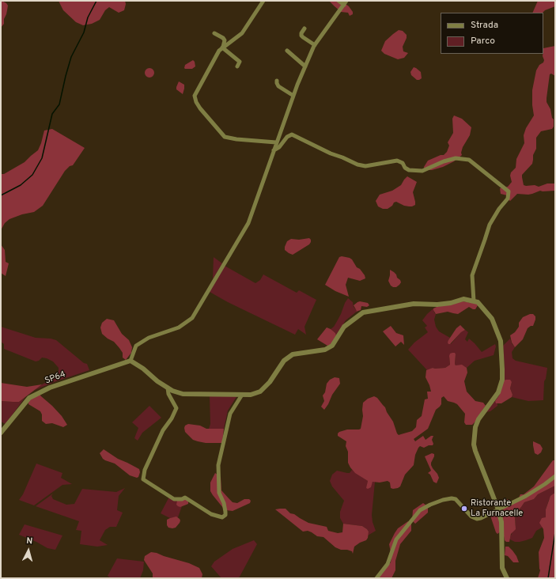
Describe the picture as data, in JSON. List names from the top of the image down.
{
  "streets": {
    "street": ["SP64"]
  },
  "places": ["Ristorante La Furnacelle"],
  "legend": ["Strada", "Parco"],
  "north": "top"
}
